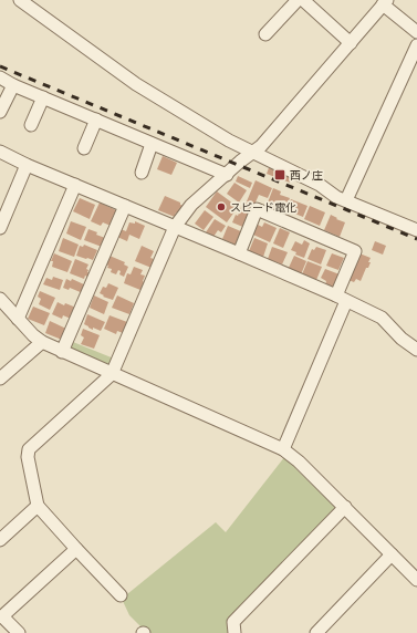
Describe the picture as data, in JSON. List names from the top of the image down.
{
  "places": {
    "transit": ["西ノ庄"],
    "other": ["スピード電化"]
  }
}
